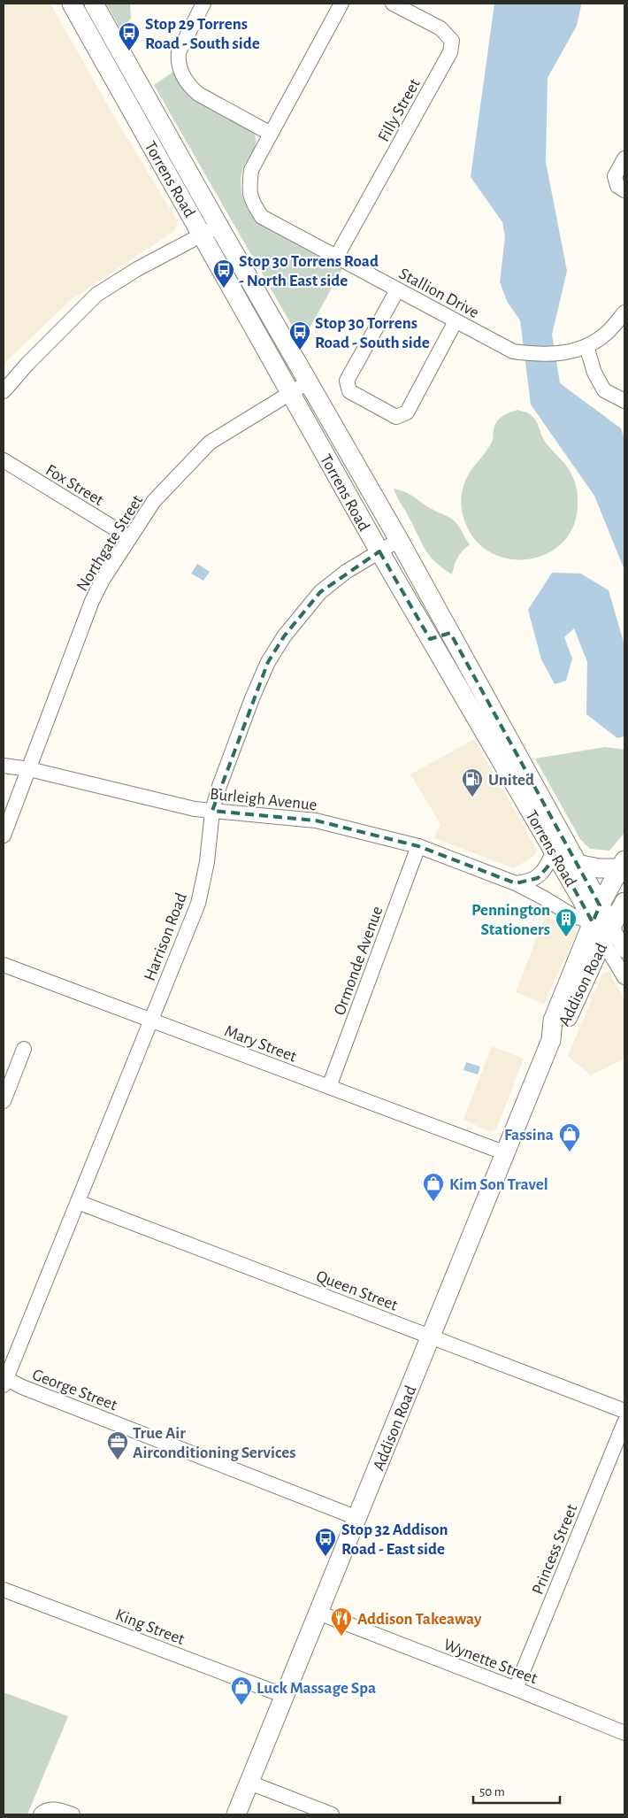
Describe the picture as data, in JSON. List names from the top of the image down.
{
  "streets": {
    "main road": ["Torrens Road", "Addison Road"],
    "street": [
      "Filly Street",
      "Stallion Drive",
      "Fox Street",
      "Northgate Street",
      "Burleigh Avenue",
      "Harrison Road",
      "Ormonde Avenue",
      "Mary Street",
      "Queen Street",
      "George Street",
      "Princess Street",
      "King Street",
      "Wynette Street"
    ]
  },
  "crossings": [
    ["Filly Street", "Stallion Drive"],
    ["Torrens Road", "Northgate Street"],
    ["Torrens Road", "Burleigh Avenue"],
    ["Torrens Road", "Harrison Road"],
    ["Torrens Road", "Addison Road"],
    ["Fox Street", "Northgate Street"],
    ["Northgate Street", "Burleigh Avenue"],
    ["Burleigh Avenue", "Harrison Road"],
    ["Burleigh Avenue", "Ormonde Avenue"],
    ["Burleigh Avenue", "Addison Road"],
    ["Harrison Road", "Mary Street"],
    ["Harrison Road", "Queen Street"],
    ["Harrison Road", "George Street"],
    ["Ormonde Avenue", "Mary Street"],
    ["Addison Road", "Mary Street"],
    ["Addison Road", "Queen Street"],
    ["Addison Road", "George Street"],
    ["Addison Road", "King Street"],
    ["Addison Road", "Wynette Street"],
    ["Princess Street", "Wynette Street"]
  ],
  "places": {
    "bus stop": [
      "Stop 29 Torrens Road - South side",
      "Stop 30 Torrens Road - North East side",
      "Stop 30 Torrens Road - South side",
      "Stop 32 Addison Road - East side"
    ],
    "fuel station": ["United"],
    "building": ["Pennington Stationers"],
    "shop": ["Fassina", "Kim Son Travel", "Luck Massage Spa"],
    "office": ["True Air Airconditioning Services"],
    "restaurant": ["Addison Takeaway"]
  },
  "scale_bar": "50 m"
}
